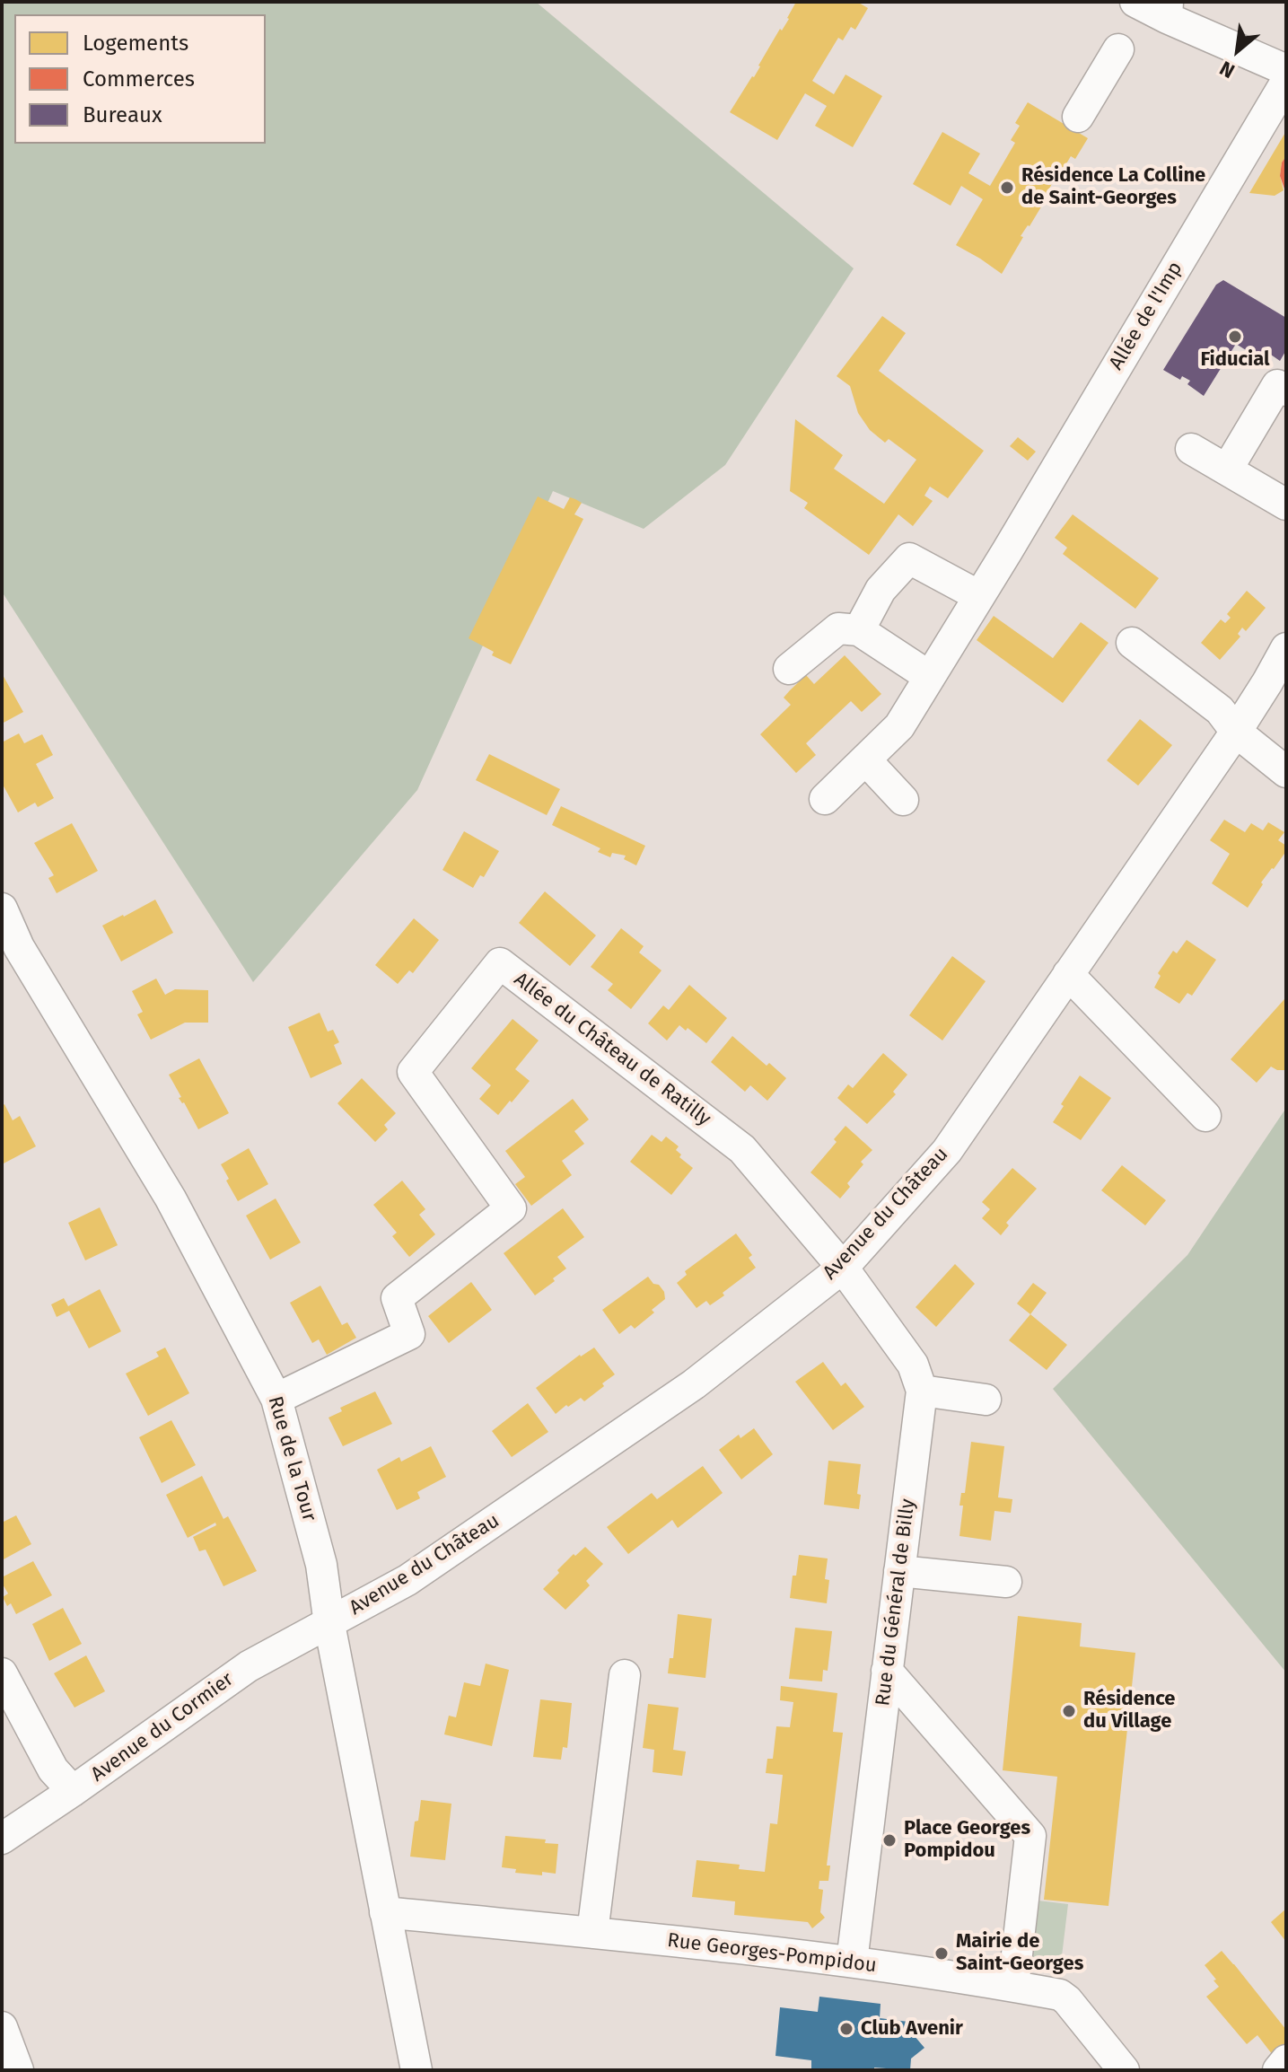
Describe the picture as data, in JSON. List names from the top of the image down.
{
  "streets": {
    "street": [
      "Allée de l'Imp",
      "Allée du Château de Ratilly",
      "Avenue du Château",
      "Rue de la Tour",
      "Rue du Général de Billy",
      "Avenue du Cormier",
      "Rue Georges-Pompidou"
    ]
  },
  "crossings": [
    ["Allée du Château de Ratilly", "Avenue du Château"],
    ["Allée du Château de Ratilly", "Rue de la Tour"],
    ["Avenue du Château", "Rue de la Tour"],
    ["Avenue du Château", "Avenue du Cormier"],
    ["Rue de la Tour", "Avenue du Cormier"],
    ["Rue de la Tour", "Rue Georges-Pompidou"],
    ["Rue du Général de Billy", "Rue Georges-Pompidou"]
  ],
  "places": [
    "Résidence La Colline de Saint-Georges",
    "Fiducial",
    "Résidence du Village",
    "Place Georges Pompidou",
    "Mairie de Saint-Georges",
    "Club Avenir"
  ],
  "legend": ["Logements", "Commerces", "Bureaux"],
  "north": "bottom left"
}
